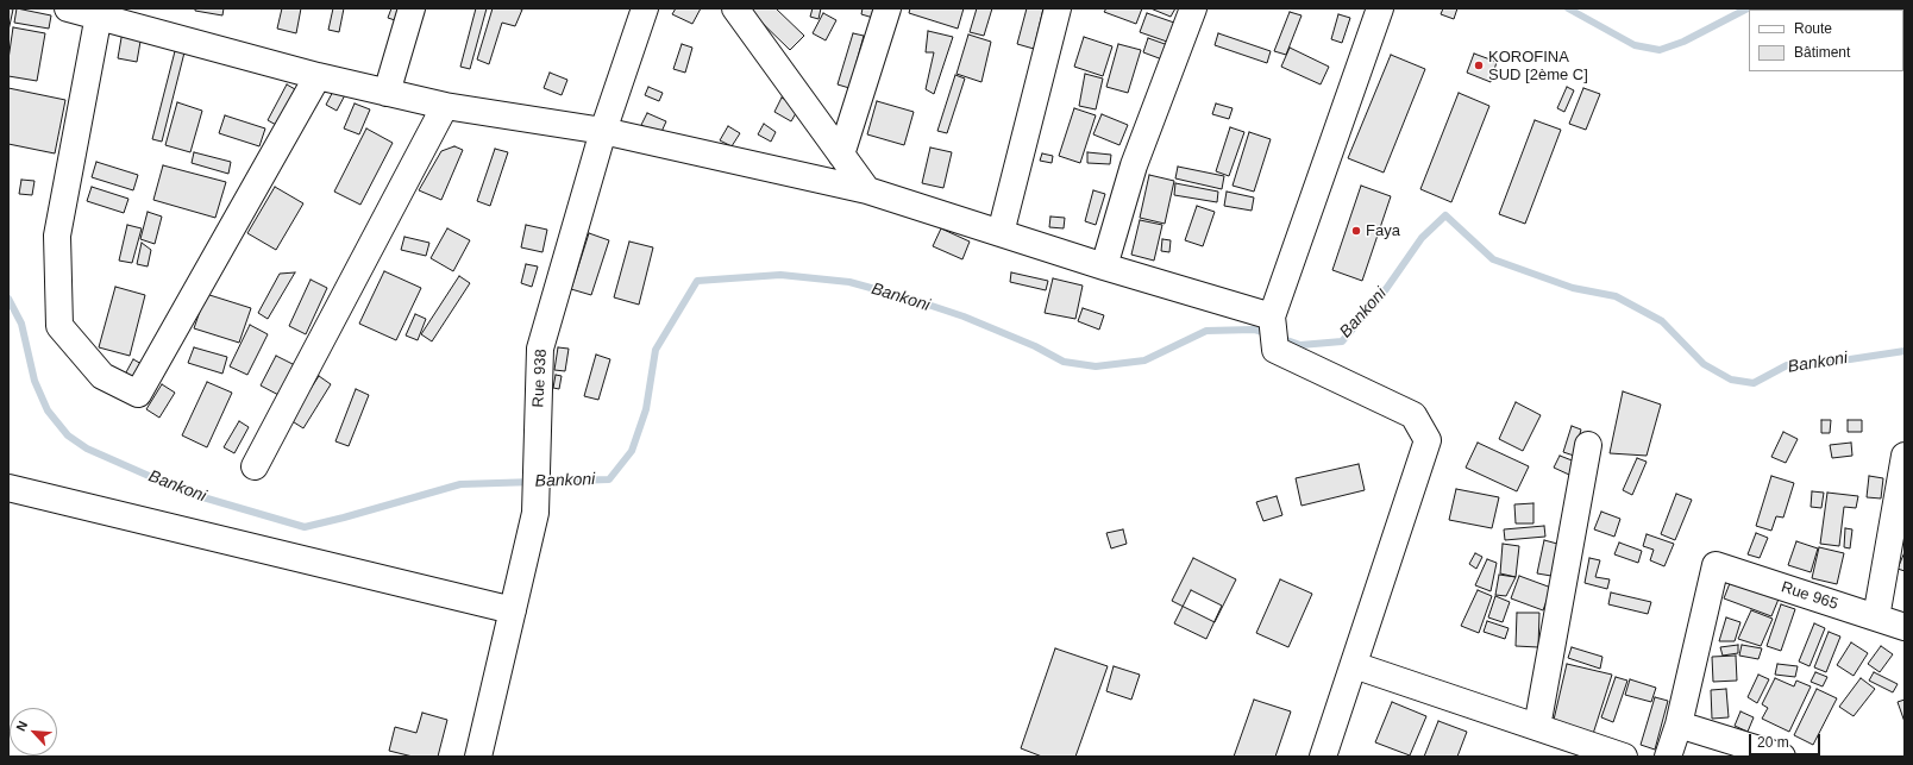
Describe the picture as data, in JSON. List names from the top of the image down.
{
  "streets": {
    "street": ["Rue 938", "Rue 965"]
  },
  "water": ["Bankoni"],
  "places": ["KOROFINA SUD [2ème C]", "Faya"],
  "legend": ["Route", "Bâtiment"],
  "scale_bar": "20 m",
  "north": "top left"
}
